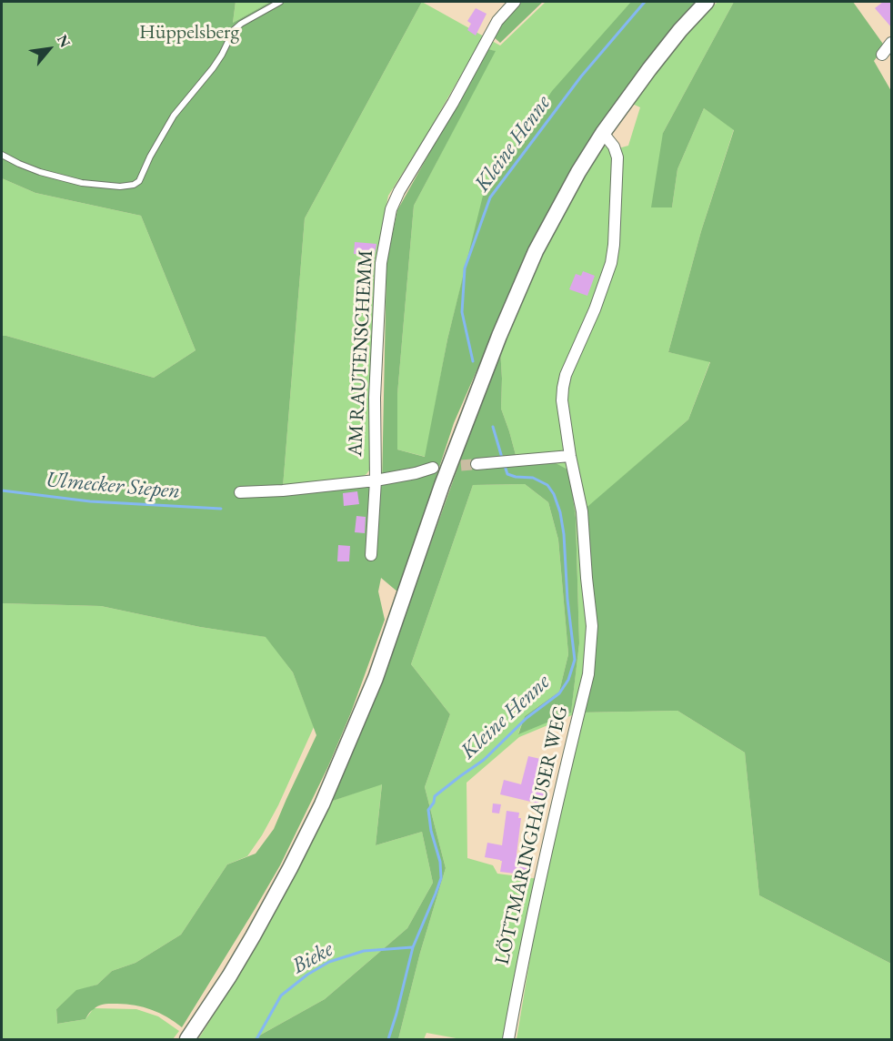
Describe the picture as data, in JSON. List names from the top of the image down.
{
  "streets": {
    "street": ["AM RAUTENSCHEMM", "LÖTTMARINGHAUSER WEG"]
  },
  "water": ["Kleine Henne", "Ulmecker Siepen", "Bieke"],
  "parks": ["Hüppelsberg"],
  "north": "top right"
}
